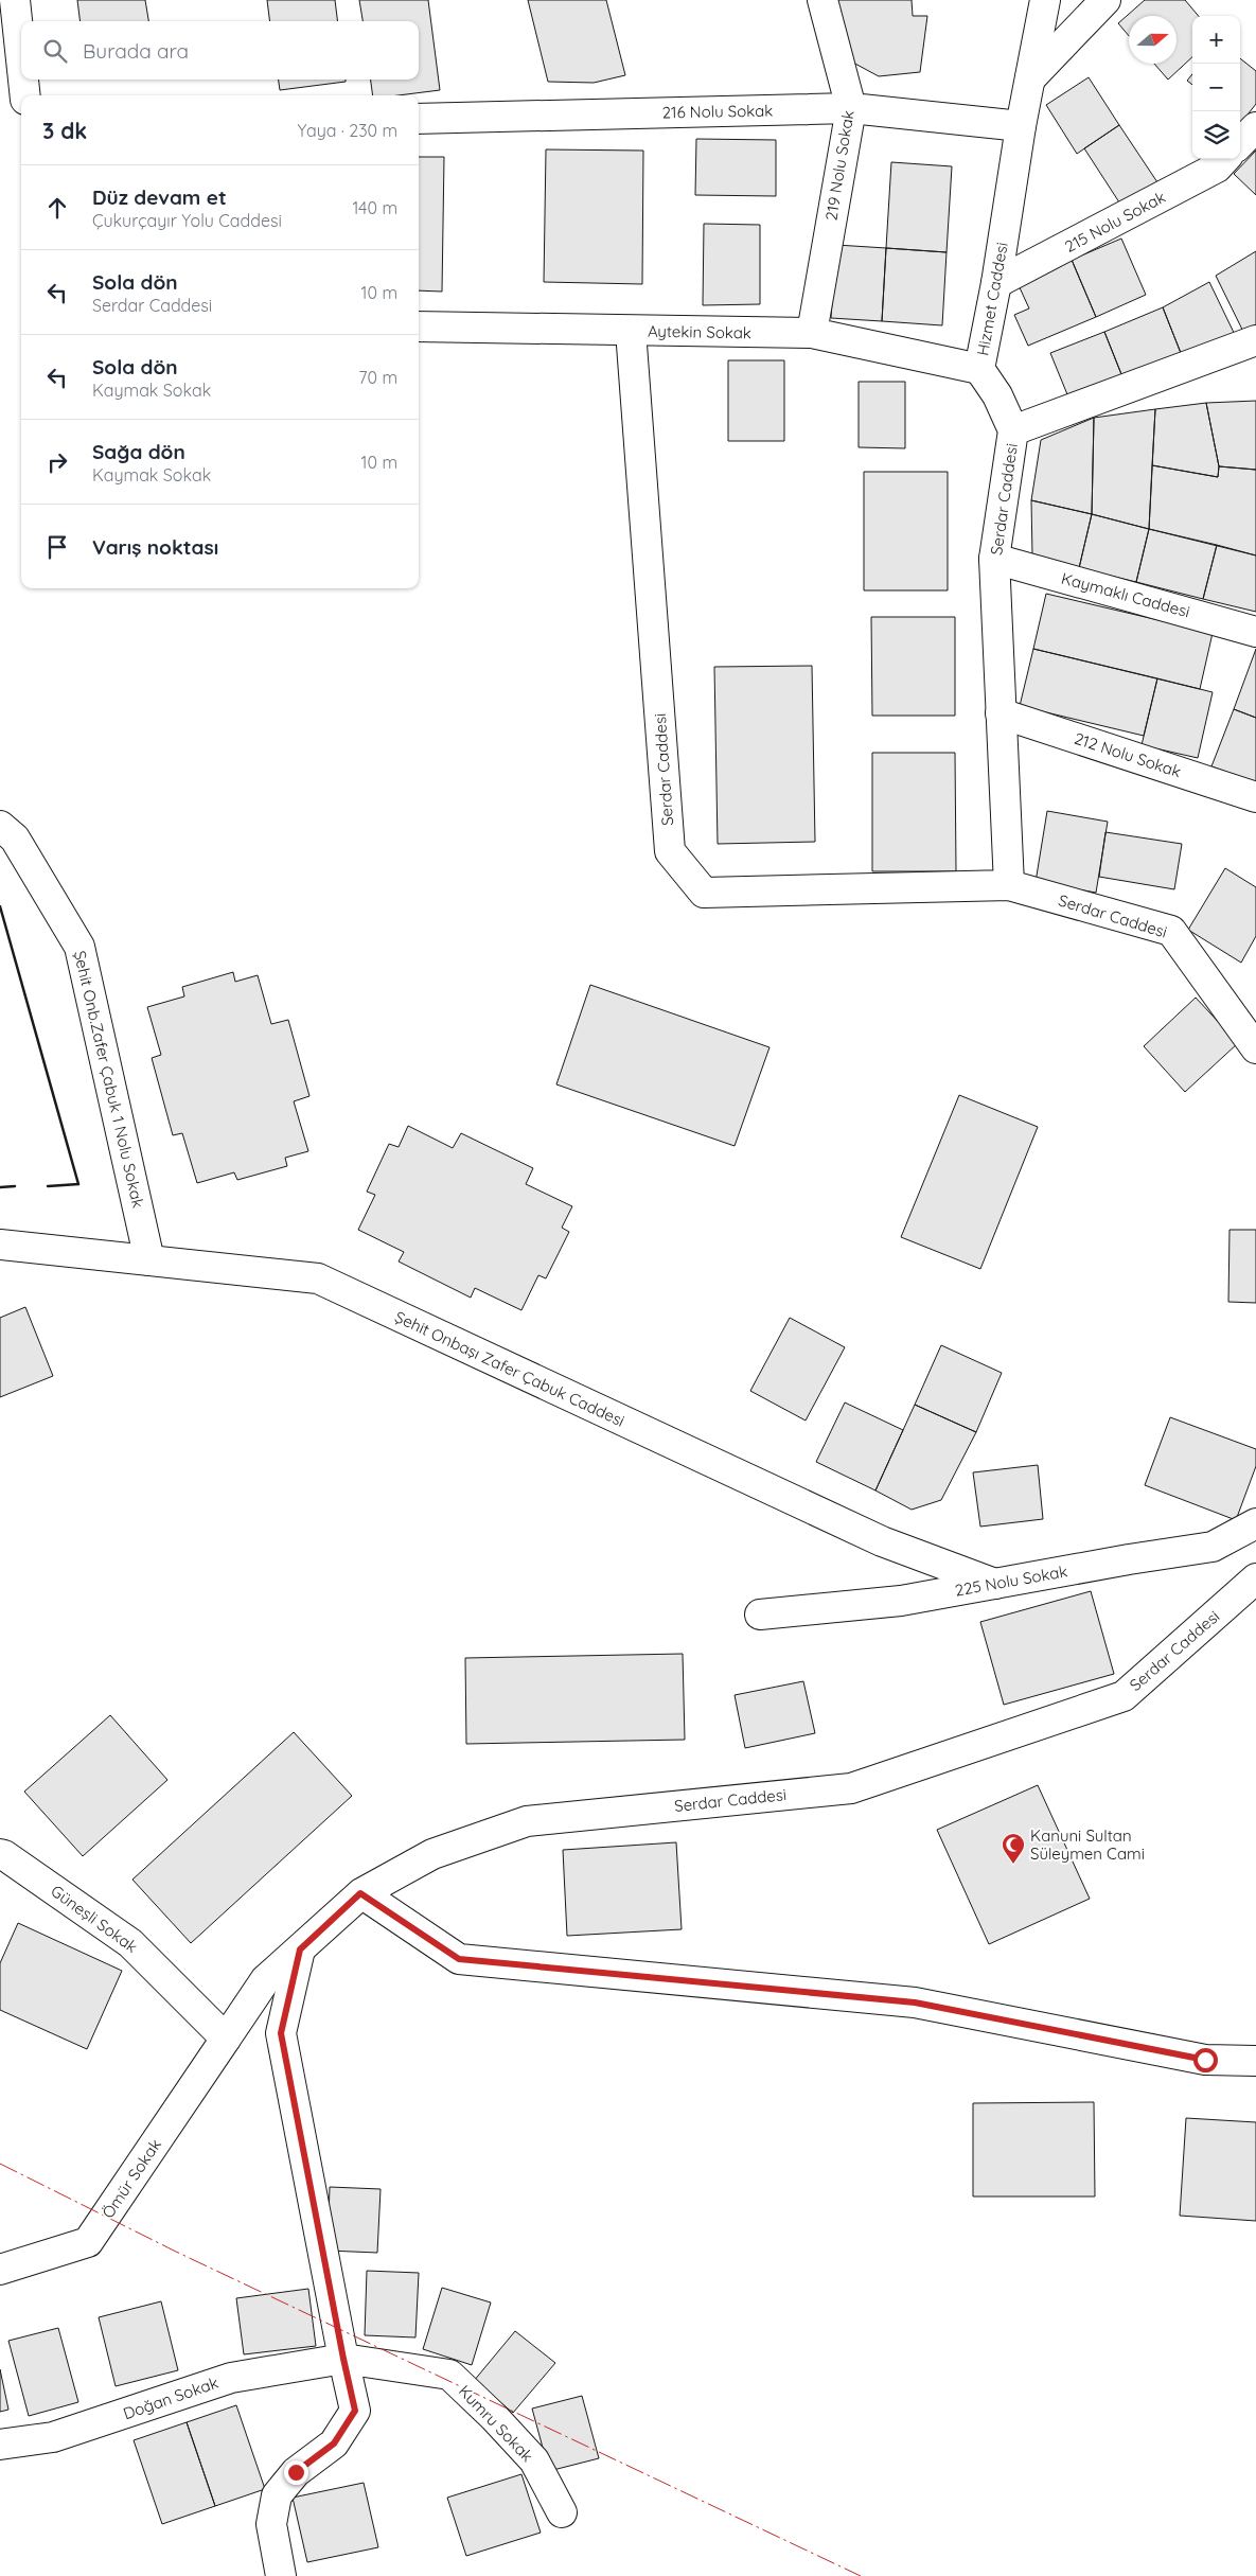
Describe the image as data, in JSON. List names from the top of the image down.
{
  "streets": {
    "street": [
      "216 Nolu Sokak",
      "219 Nolu Sokak",
      "215 Nolu Sokak",
      "Hizmet Caddesi",
      "Aytekin Sokak",
      "Serdar Caddesi",
      "Kaymaklı Caddesi",
      "212 Nolu Sokak",
      "Şehit Onb.Zafer Çabuk 1 Nolu Sokak",
      "Şehit Onbaşı Zafer Çabuk Caddesi",
      "225 Nolu Sokak",
      "Güneşli Sokak",
      "Ömür Sokak",
      "Doğan Sokak",
      "Kumru Sokak"
    ]
  },
  "crossings": [
    ["216 Nolu Sokak", "219 Nolu Sokak"],
    ["216 Nolu Sokak", "Hizmet Caddesi"],
    ["219 Nolu Sokak", "Aytekin Sokak"],
    ["215 Nolu Sokak", "Hizmet Caddesi"],
    ["Hizmet Caddesi", "Aytekin Sokak"],
    ["Hizmet Caddesi", "Serdar Caddesi"],
    ["Aytekin Sokak", "Serdar Caddesi"],
    ["Serdar Caddesi", "Kaymaklı Caddesi"],
    ["Serdar Caddesi", "212 Nolu Sokak"],
    ["Serdar Caddesi", "Güneşli Sokak"],
    ["Serdar Caddesi", "Ömür Sokak"],
    ["Şehit Onb.Zafer Çabuk 1 Nolu Sokak", "Şehit Onbaşı Zafer Çabuk Caddesi"],
    ["Şehit Onbaşı Zafer Çabuk Caddesi", "225 Nolu Sokak"],
    ["Güneşli Sokak", "Ömür Sokak"],
    ["Doğan Sokak", "Kumru Sokak"]
  ],
  "places": {
    "mosque": ["Kanuni Sultan Süleymen Cami"]
  },
  "north": "right",
  "page": {
    "map_buttons": ["+", "−"],
    "search": "Burada ara",
    "heading": ["3 dk", "Yaya · 230 m"],
    "list": [
      ["Düz devam et", "Çukurçayır Yolu Caddesi", "140 m"],
      ["Sola dön", "Serdar Caddesi", "10 m"],
      ["Sola dön", "Kaymak Sokak", "70 m"],
      ["Sağa dön", "Kaymak Sokak", "10 m"],
      "Varış noktası"
    ]
  }
}
